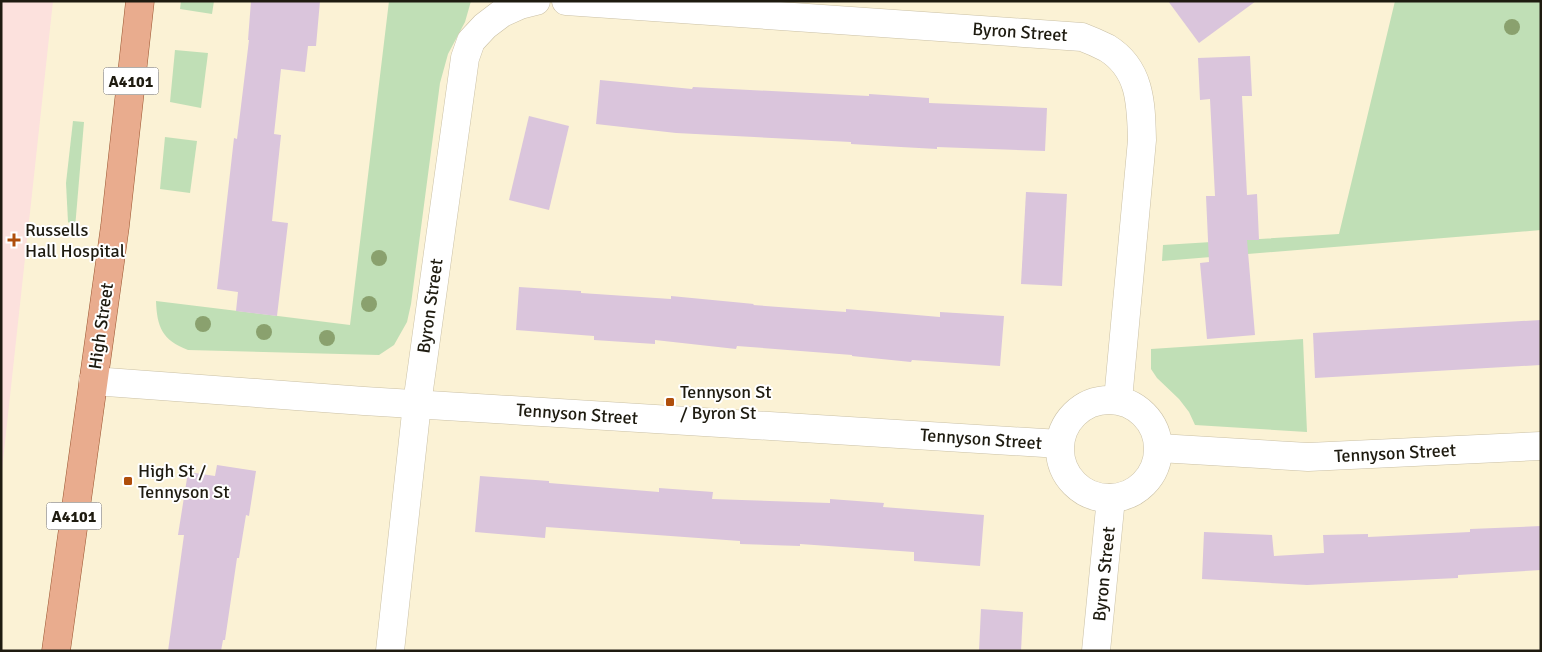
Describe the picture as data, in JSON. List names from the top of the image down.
{
  "streets": {
    "main road": ["A4101", "High Street"],
    "street": ["Byron Street", "Tennyson Street"]
  },
  "crossings": [
    ["Byron Street", "Tennyson Street"],
    ["High Street", "Tennyson Street"]
  ],
  "places": {
    "health": ["Russells Hall Hospital"],
    "transit": ["Tennyson St / Byron St", "High St / Tennyson St"]
  }
}
